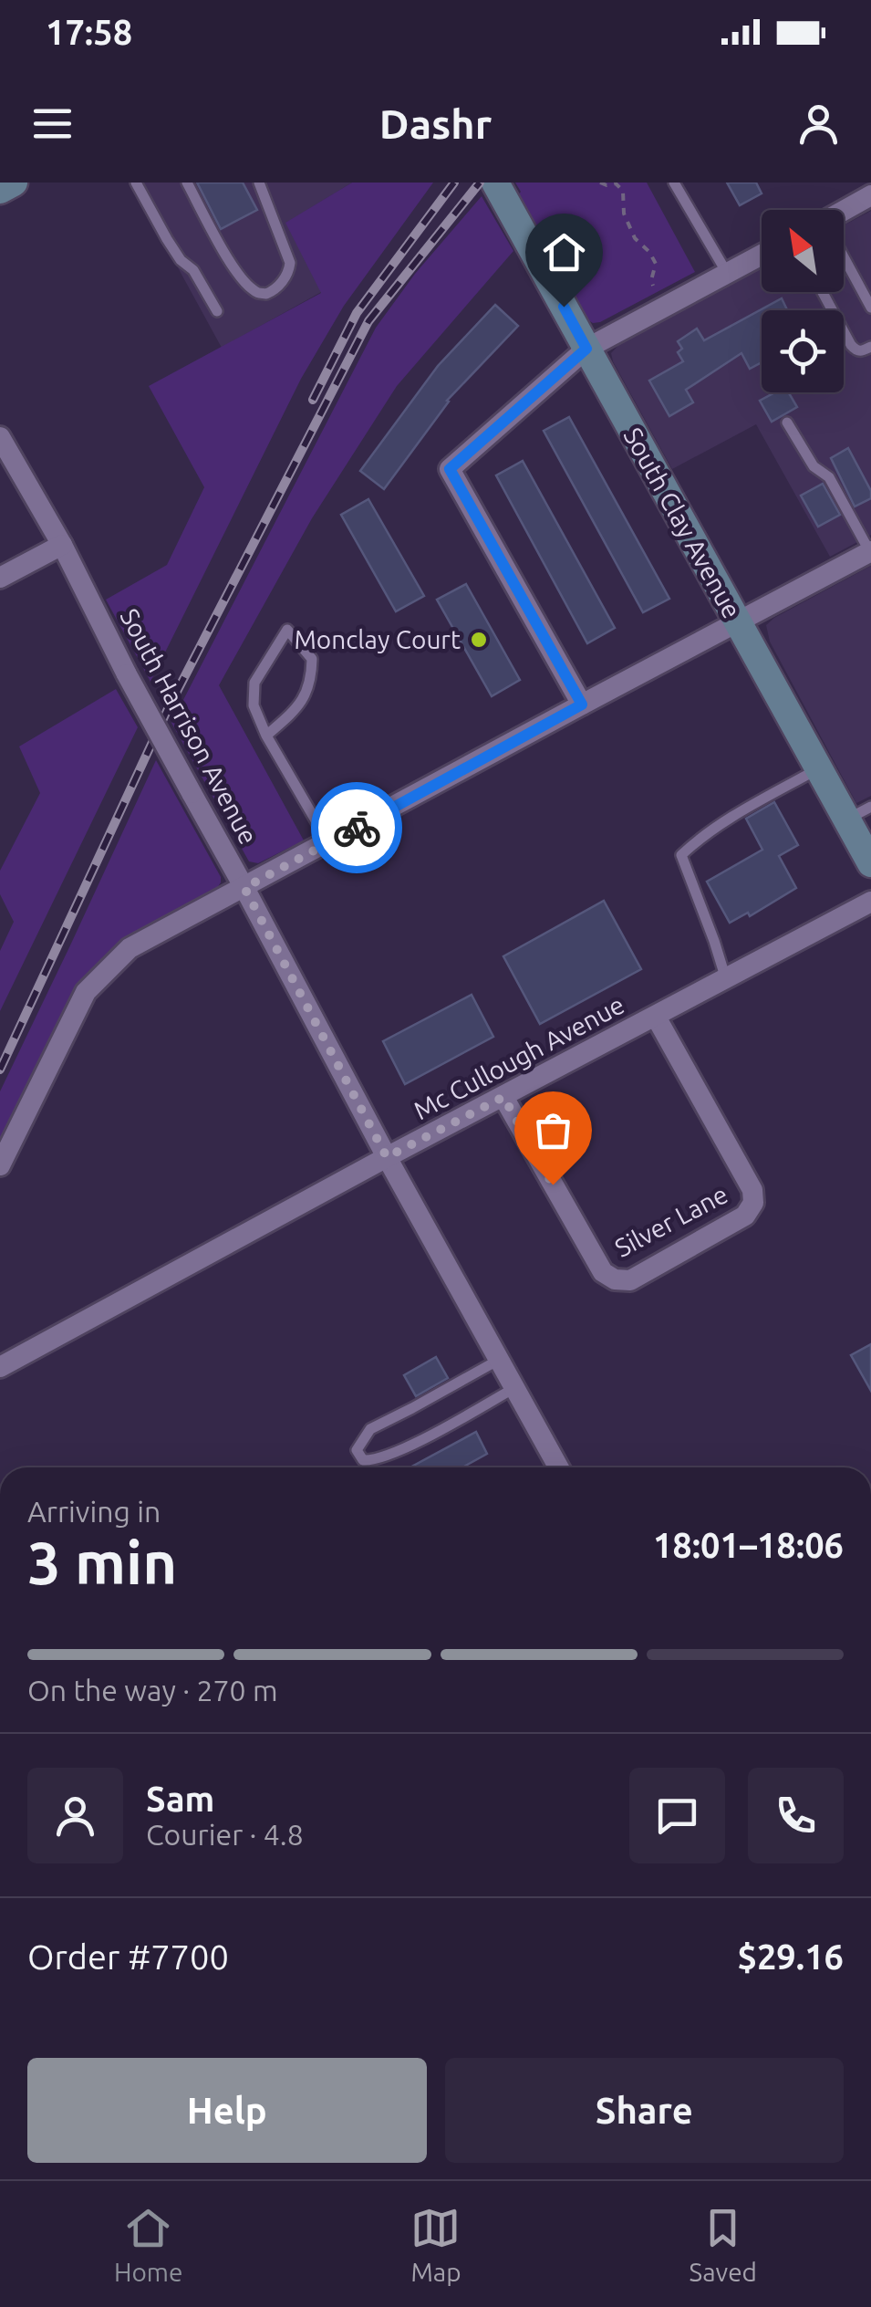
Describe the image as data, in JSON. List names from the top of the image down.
{
  "streets": {
    "street": [
      "South Clay Avenue",
      "South Harrison Avenue",
      "Mc Cullough Avenue",
      "Silver Lane"
    ]
  },
  "crossings": [
    ["South Harrison Avenue", "Mc Cullough Avenue"],
    ["Mc Cullough Avenue", "Silver Lane"]
  ],
  "places": ["Monclay Court"],
  "north": "top left",
  "page": {
    "status": "17:58",
    "header": "Dashr",
    "heading": ["3 min", "Arriving in", "18:01–18:06"],
    "panel": [
      "Sam",
      "Courier · 4.8",
      "Order #7700",
      "$29.16"
    ],
    "bar": "On the way · 270 m",
    "buttons": ["Help", "Share"],
    "tabs": ["Home", "Map", "Saved"]
  }
}
